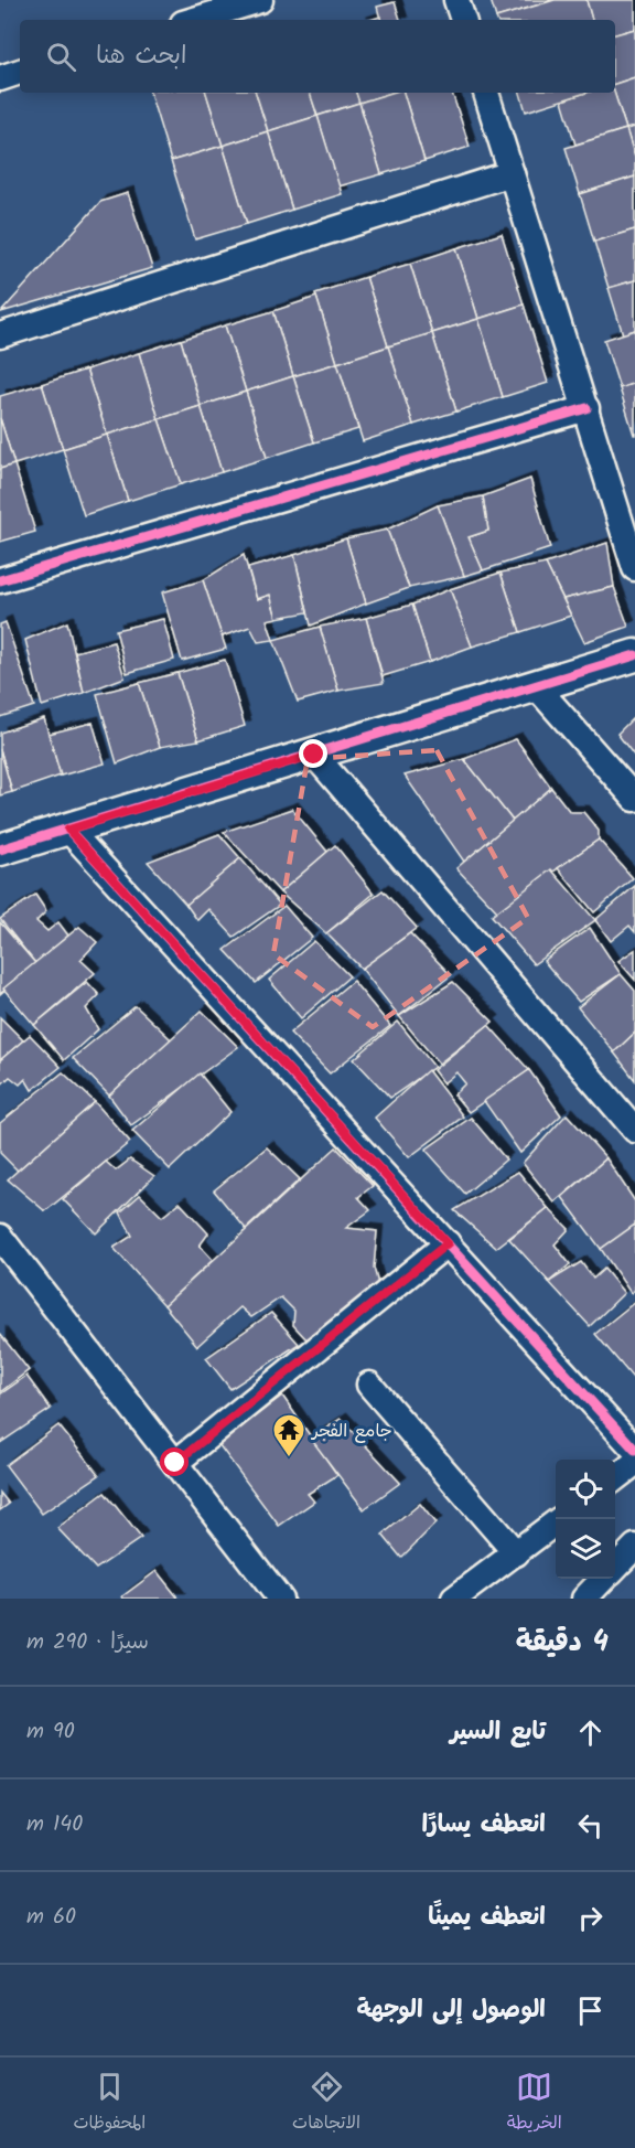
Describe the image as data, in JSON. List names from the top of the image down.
{
  "places": {
    "temple": ["جامع الفجر"]
  },
  "page": {
    "search": "ابحث هنا",
    "heading": ["4 دقيقة", "سيرًا · 290 m"],
    "list": [
      ["تابع السير", "90 m"],
      ["انعطف يسارًا", "140 m"],
      ["انعطف يمينًا", "60 m"],
      "الوصول إلى الوجهة"
    ],
    "nav": ["الخريطة", "الاتجاهات", "المحفوظات"]
  }
}
